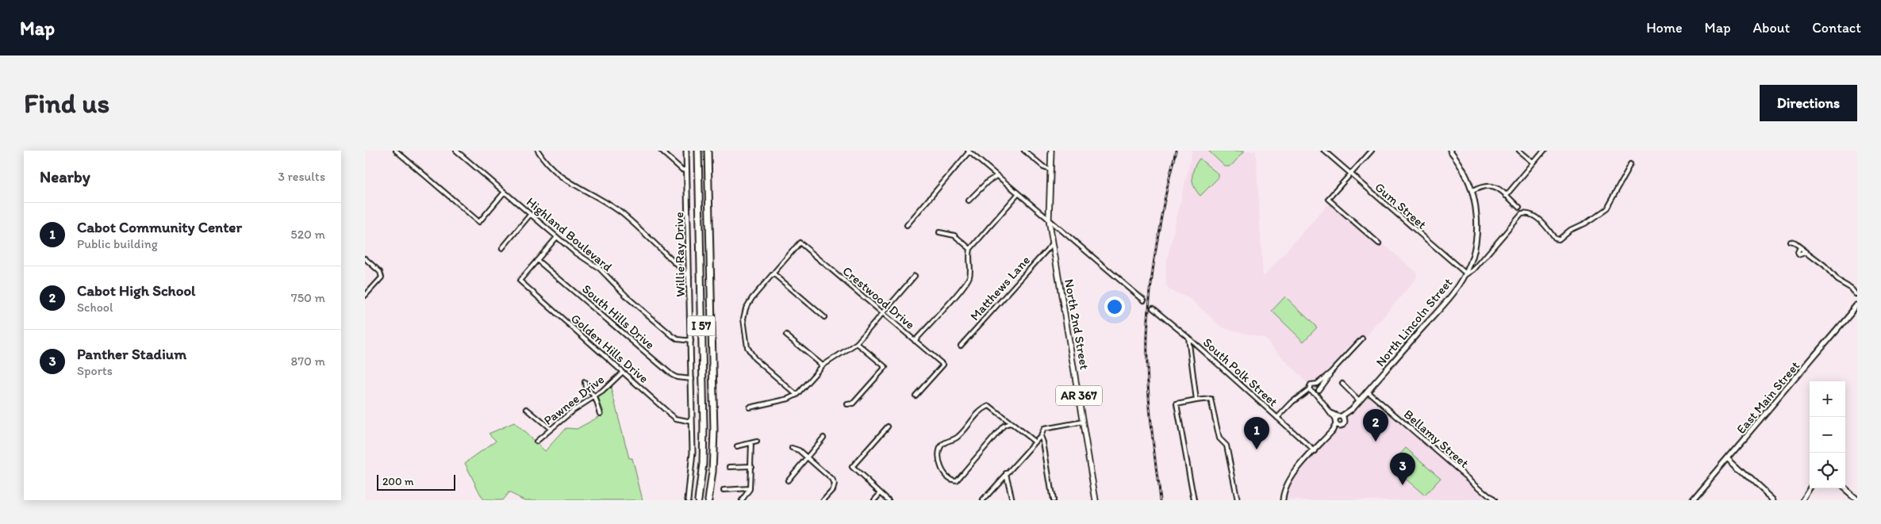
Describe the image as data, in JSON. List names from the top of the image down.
{
  "streets": {
    "highway": ["I 57"],
    "main road": ["North 2nd Street", "AR 367"],
    "street": [
      "Gum Street",
      "Highland Boulevard",
      "Willie Ray Drive",
      "Matthews Lane",
      "Crestwood Drive",
      "South Hills Drive",
      "North Lincoln Street",
      "Golden Hills Drive",
      "South Polk Street",
      "East Main Street",
      "Pawnee Drive",
      "Bellamy Street"
    ]
  },
  "crossings": [
    ["Gum Street", "North Lincoln Street"],
    ["Highland Boulevard", "Willie Ray Drive"],
    ["Willie Ray Drive", "South Hills Drive"],
    ["Willie Ray Drive", "Golden Hills Drive"],
    ["Matthews Lane", "North 2nd Street"],
    ["South Hills Drive", "Golden Hills Drive"],
    ["North Lincoln Street", "South Polk Street"],
    ["North Lincoln Street", "Bellamy Street"],
    ["Golden Hills Drive", "Pawnee Drive"]
  ],
  "scale_bar": "200 m",
  "page": {
    "header": "Map",
    "nav": [
      "Home",
      "Map",
      "About",
      "Contact"
    ],
    "buttons": "Directions",
    "title": "Find us",
    "heading": ["Nearby", "3 results"],
    "list": [
      {
        "mark": "1",
        "name": "Cabot Community Center",
        "note": "Public building",
        "value": "520 m"
      },
      {
        "mark": "2",
        "name": "Cabot High School",
        "note": "School",
        "value": "750 m"
      },
      {
        "mark": "3",
        "name": "Panther Stadium",
        "note": "Sports",
        "value": "870 m"
      }
    ],
    "map_buttons": ["+", "−"],
    "pins": ["2", "1", "3"],
    "scale": "200 m"
  }
}
